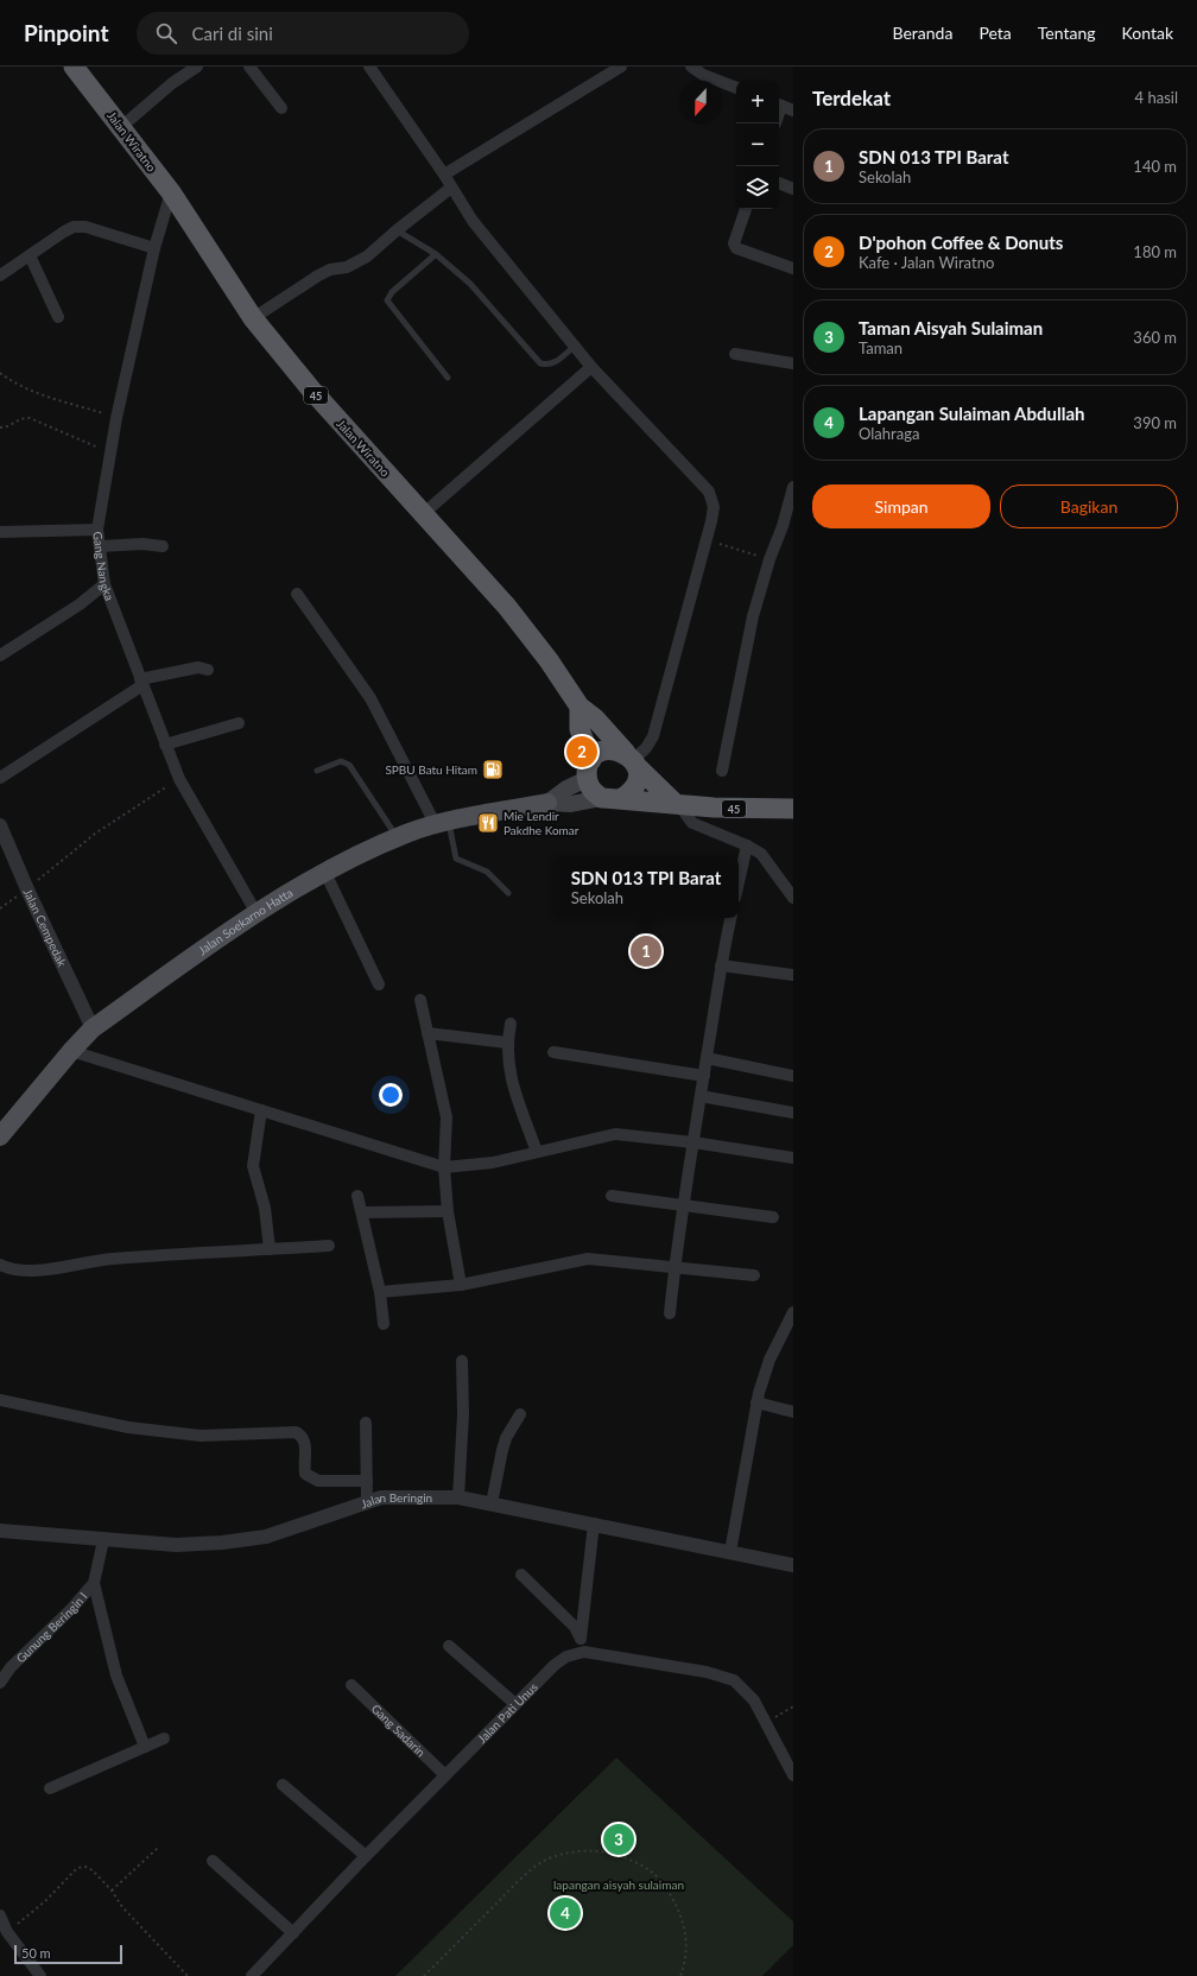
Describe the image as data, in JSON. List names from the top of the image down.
{
  "streets": {
    "highway": ["Jalan Wiratno", "45"],
    "main road": ["Jalan Soekarno Hatta"],
    "street": [
      "Gang Nangka",
      "Jalan Cempedak",
      "Jalan Beringin",
      "Gunung Beringin I",
      "Jalan Pati Unus",
      "Gang Sadarin"
    ]
  },
  "crossings": [
    ["Jalan Wiratno", "45"],
    ["Jalan Wiratno", "Gang Nangka"],
    ["Jalan Wiratno", "Jalan Soekarno Hatta"],
    ["45", "Jalan Soekarno Hatta"],
    ["Gang Nangka", "Jalan Soekarno Hatta"],
    ["Jalan Soekarno Hatta", "Jalan Cempedak"],
    ["Jalan Beringin", "Gunung Beringin I"],
    ["Jalan Pati Unus", "Gang Sadarin"]
  ],
  "parks": ["lapangan aisyah sulaiman"],
  "places": {
    "fuel station": ["SPBU Batu Hitam"],
    "restaurant": ["Mie Lendir Pakdhe Komar"]
  },
  "scale_bar": "50 m",
  "north": "bottom",
  "page": {
    "header": "Pinpoint",
    "search": "Cari di sini",
    "nav": [
      "Beranda",
      "Peta",
      "Tentang",
      "Kontak"
    ],
    "heading": ["Terdekat", "4 hasil"],
    "map_buttons": ["+", "−"],
    "list": [
      {
        "mark": "1",
        "name": "SDN 013 TPI Barat",
        "note": "Sekolah",
        "value": "140 m"
      },
      {
        "mark": "2",
        "name": "D'pohon Coffee & Donuts",
        "note": "Kafe · Jalan Wiratno",
        "value": "180 m"
      },
      {
        "mark": "3",
        "name": "Taman Aisyah Sulaiman",
        "note": "Taman",
        "value": "360 m"
      },
      {
        "mark": "4",
        "name": "Lapangan Sulaiman Abdullah",
        "note": "Olahraga",
        "value": "390 m"
      }
    ],
    "buttons": ["Simpan", "Bagikan"],
    "pins": [
      "2",
      "1",
      "3",
      "4"
    ],
    "popup": ["SDN 013 TPI Barat", "Sekolah"],
    "scale": "50 m"
  }
}
